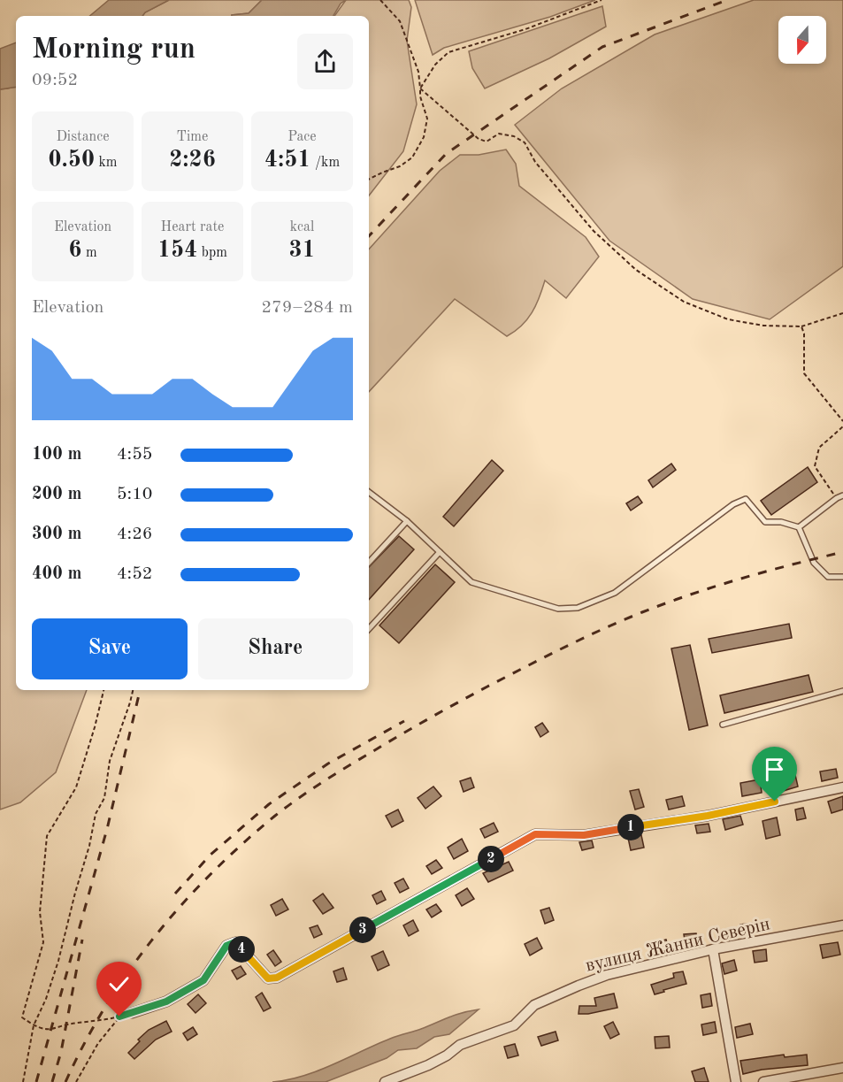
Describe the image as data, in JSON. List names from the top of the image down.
{
  "streets": {
    "street": ["вулиця Жанни Северін"]
  },
  "north": "bottom",
  "page": {
    "heading": ["Morning run", "09:52"],
    "stats": [
      ["Distance", "0.50 km"],
      ["Time", "2:26"],
      ["Pace", "4:51 /km"],
      ["Elevation", "6 m"],
      ["Heart rate", "154 bpm"],
      ["kcal", "31"]
    ],
    "chart": ["Elevation", "279–284 m"],
    "list": [
      {
        "name": "100 m",
        "note": "4:55"
      },
      {
        "name": "200 m",
        "note": "5:10"
      },
      {
        "name": "300 m",
        "note": "4:26"
      },
      {
        "name": "400 m",
        "note": "4:52"
      }
    ],
    "buttons": ["Save", "Share"],
    "pins": [
      "1",
      "2",
      "3",
      "4"
    ]
  }
}
